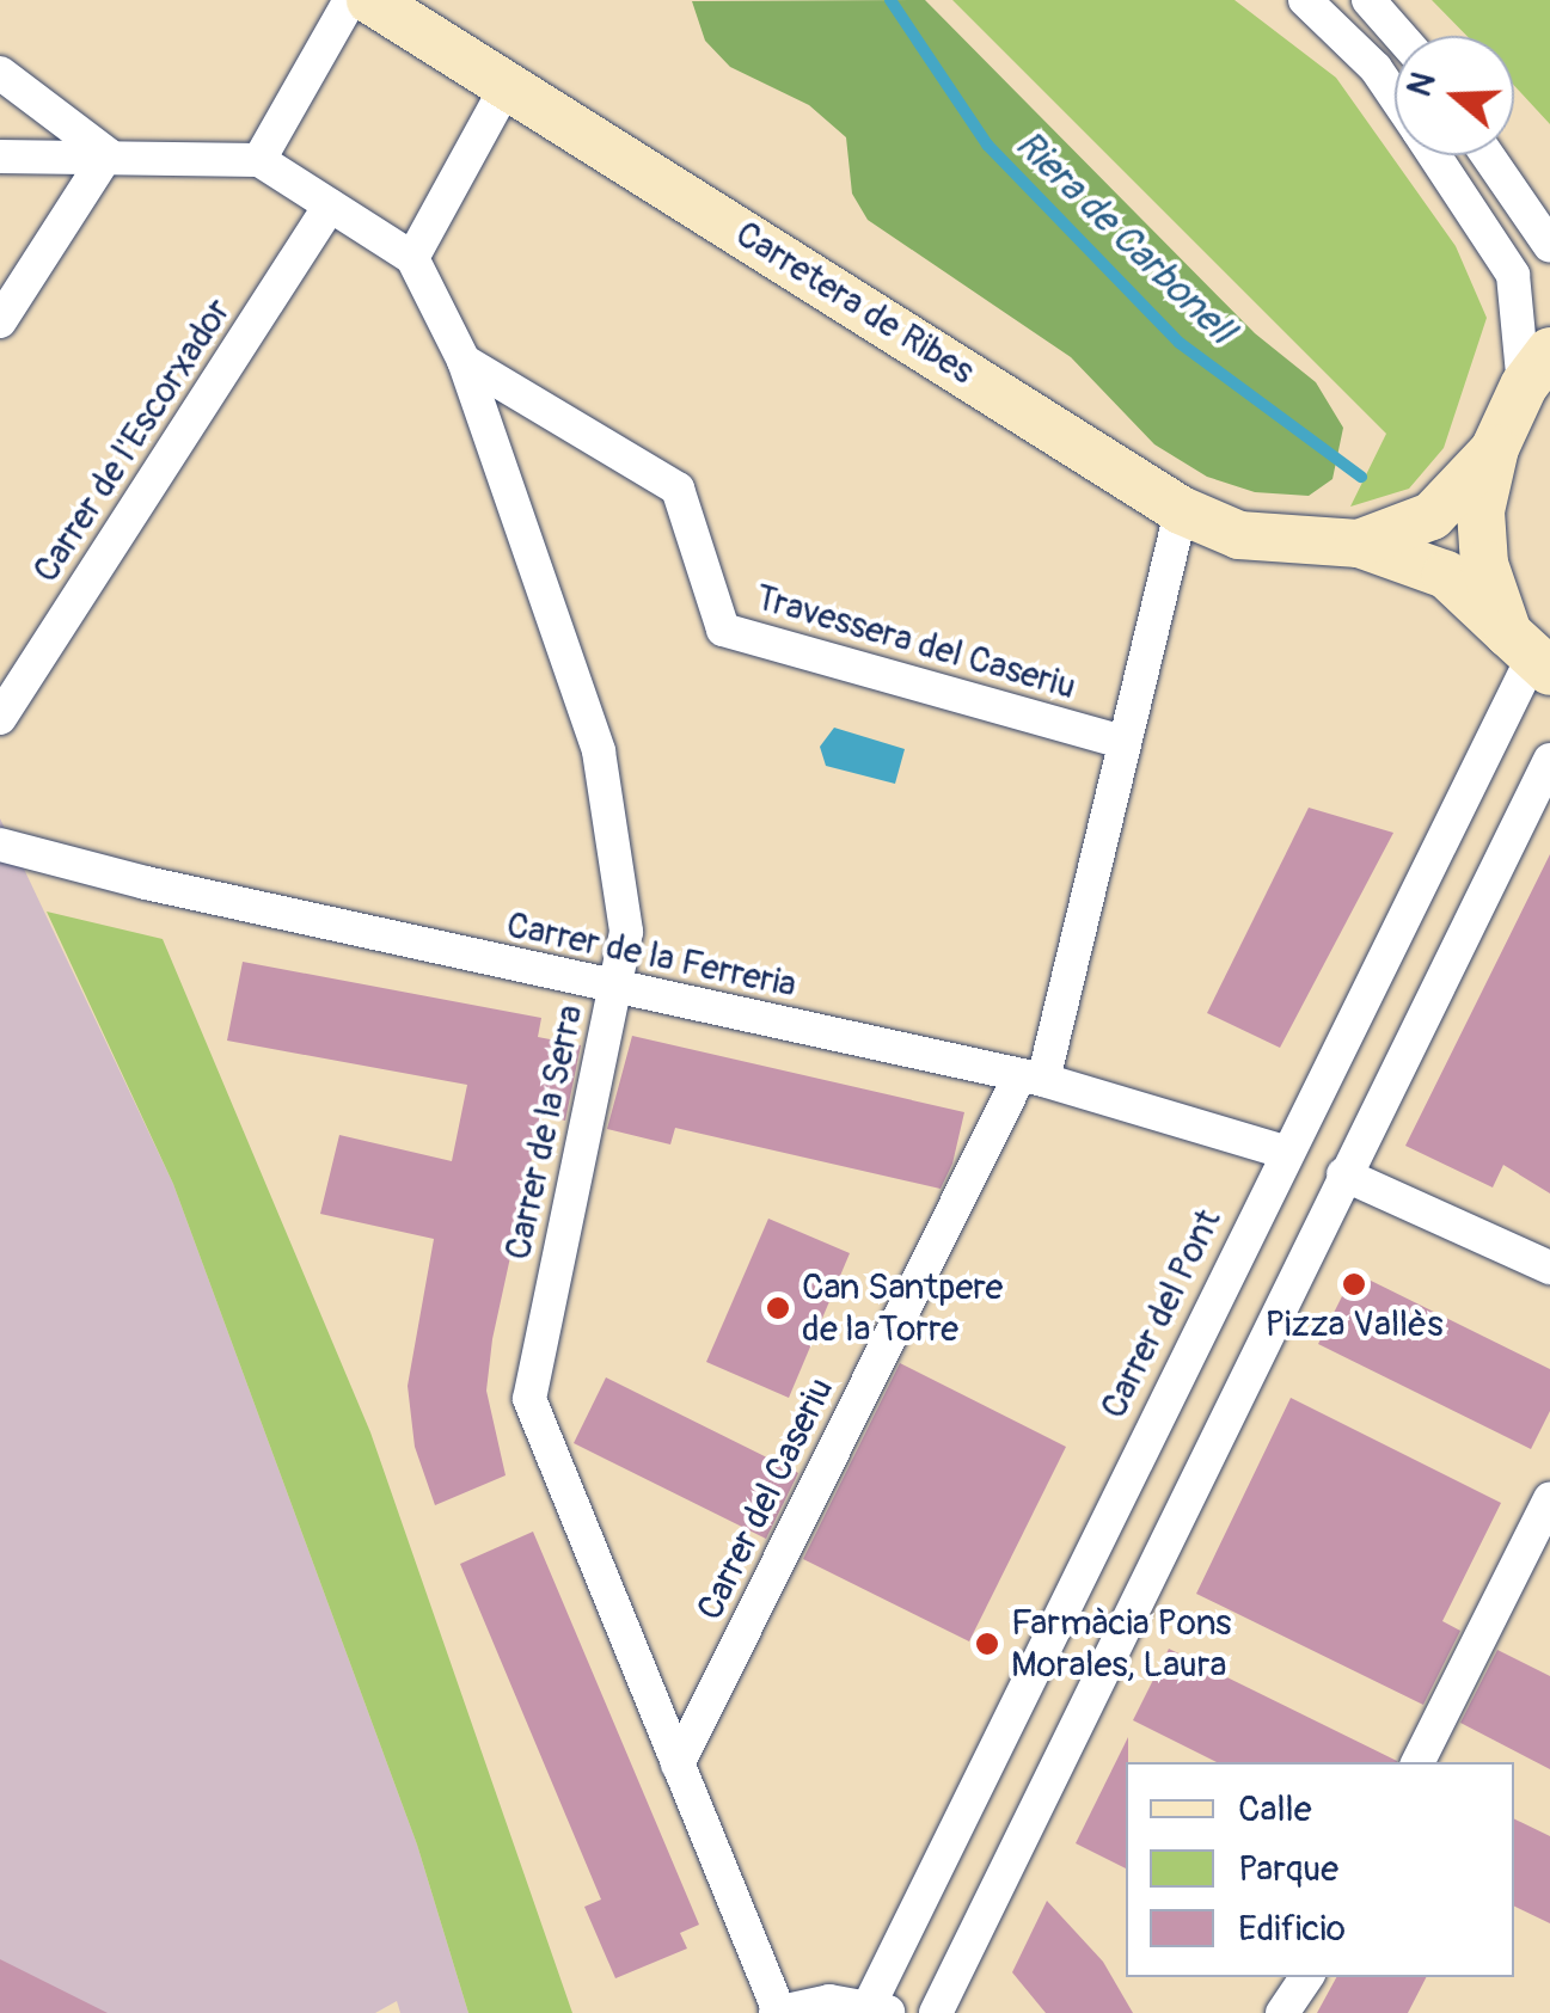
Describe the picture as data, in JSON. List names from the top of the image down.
{
  "streets": {
    "street": [
      "Carretera de Ribes",
      "Carrer de l'Escorxador",
      "Travessera del Caseriu",
      "Carrer de la Ferreria",
      "Carrer de la Serra",
      "Carrer del Pont",
      "Carrer del Caseriu"
    ]
  },
  "crossings": [
    ["Carretera de Ribes", "Carrer del Pont"],
    ["Carretera de Ribes", "Carrer del Caseriu"],
    ["Travessera del Caseriu", "Carrer de la Serra"],
    ["Travessera del Caseriu", "Carrer del Caseriu"],
    ["Carrer de la Ferreria", "Carrer de la Serra"],
    ["Carrer de la Ferreria", "Carrer del Pont"],
    ["Carrer de la Ferreria", "Carrer del Caseriu"],
    ["Carrer de la Serra", "Carrer del Caseriu"]
  ],
  "water": ["Riera de Carbonell"],
  "places": ["Pizza Vallès", "Can Santpere de la Torre", "Farmàcia Pons Morales, Laura"],
  "legend": ["Calle", "Parque", "Edificio"],
  "north": "left"
}
